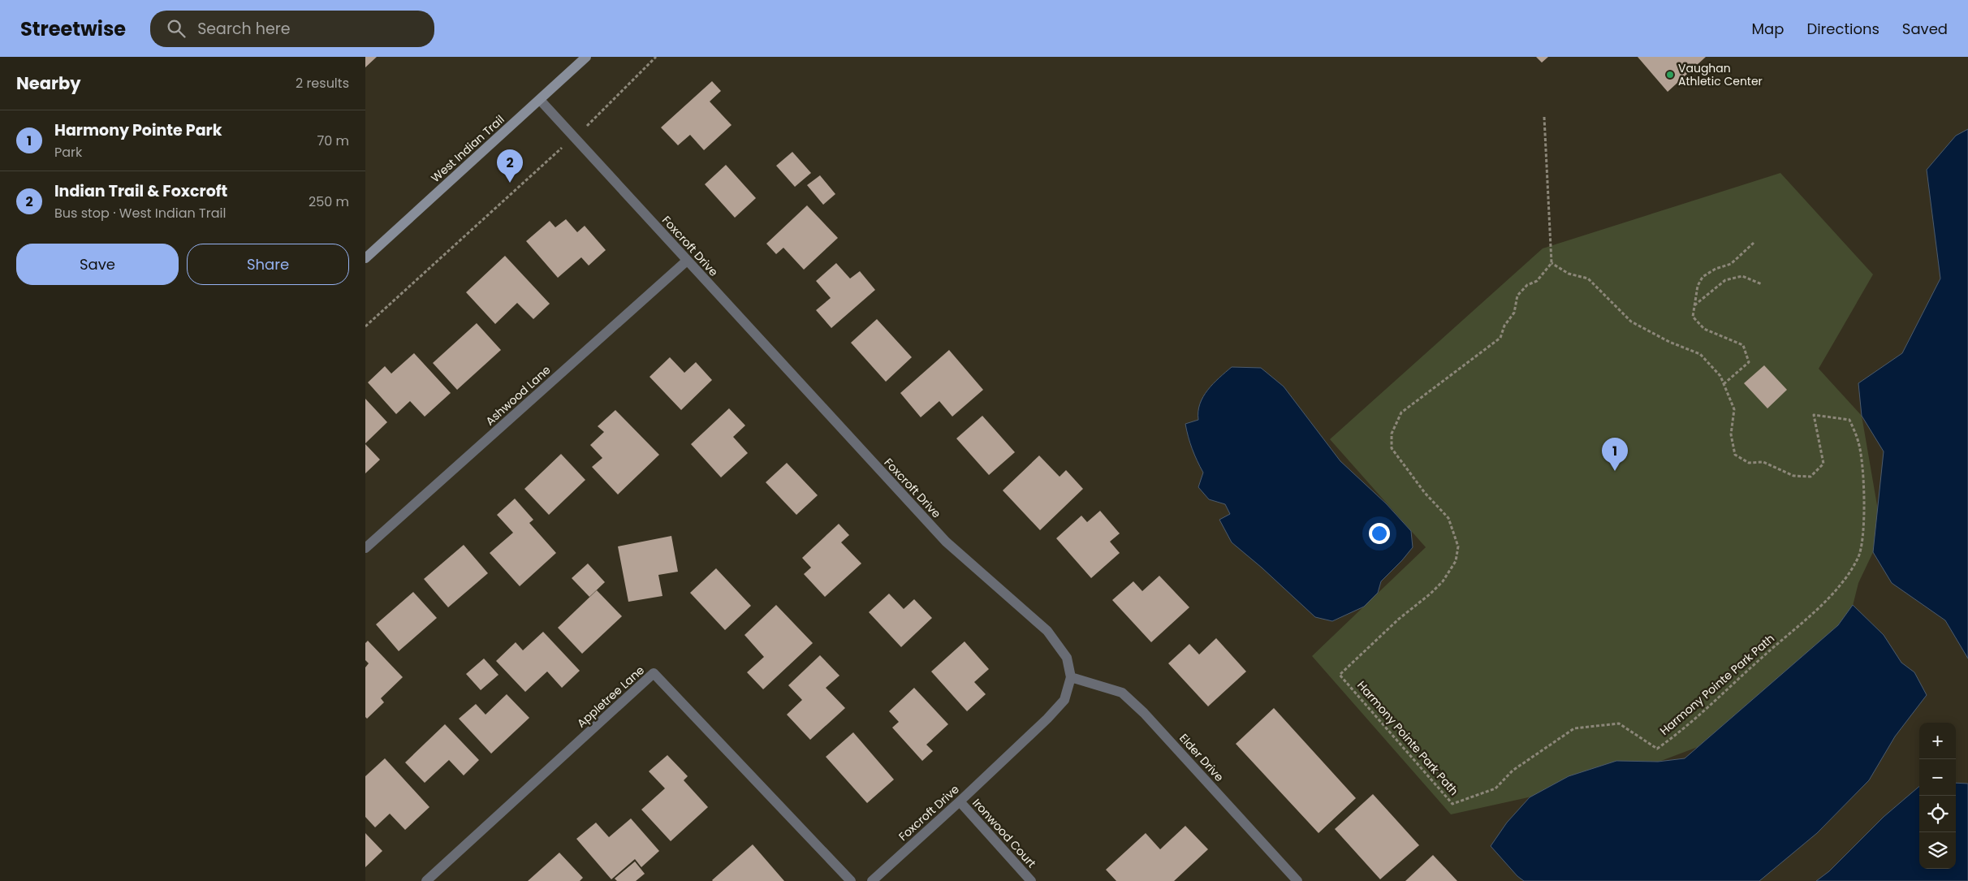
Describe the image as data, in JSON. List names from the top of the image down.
{
  "streets": {
    "main road": ["West Indian Trail"],
    "street": [
      "Foxcroft Drive",
      "Ashwood Lane",
      "Appletree Lane",
      "Elder Drive",
      "Ironwood Court"
    ],
    "path": ["Harmony Pointe Park Path"]
  },
  "crossings": [
    ["West Indian Trail", "Foxcroft Drive"],
    ["Foxcroft Drive", "Ashwood Lane"],
    ["Foxcroft Drive", "Elder Drive"],
    ["Foxcroft Drive", "Ironwood Court"]
  ],
  "places": ["Vaughan Athletic Center"],
  "page": {
    "header": "Streetwise",
    "search": "Search here",
    "nav": ["Map", "Directions", "Saved"],
    "heading": ["Nearby", "2 results"],
    "list": [
      {
        "mark": "1",
        "name": "Harmony Pointe Park",
        "note": "Park",
        "value": "70 m"
      },
      {
        "mark": "2",
        "name": "Indian Trail & Foxcroft",
        "note": "Bus stop · West Indian Trail",
        "value": "250 m"
      }
    ],
    "pins": ["2", "1"],
    "buttons": ["Save", "Share"],
    "map_buttons": ["+", "−"]
  }
}
